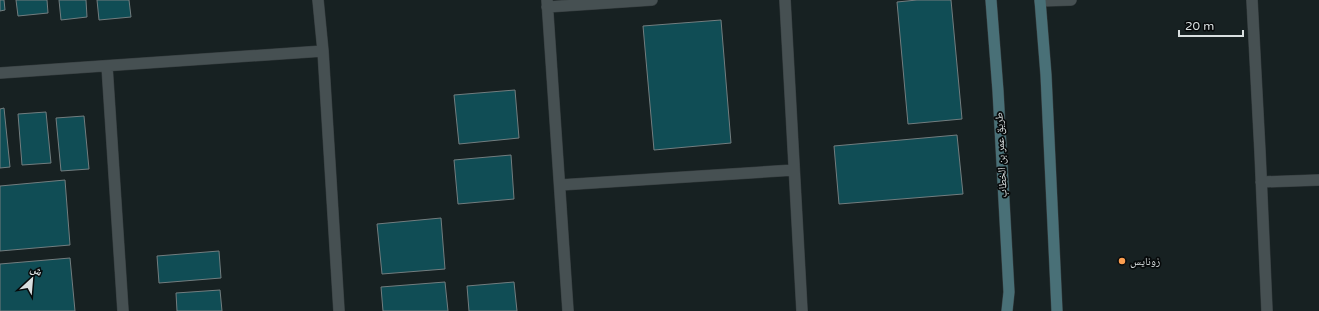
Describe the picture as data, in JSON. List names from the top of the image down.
{
  "streets": {
    "main road": ["طريق عمر بن الخطاب"]
  },
  "places": ["زونايس"],
  "scale_bar": "20 m",
  "north": "top right"
}
